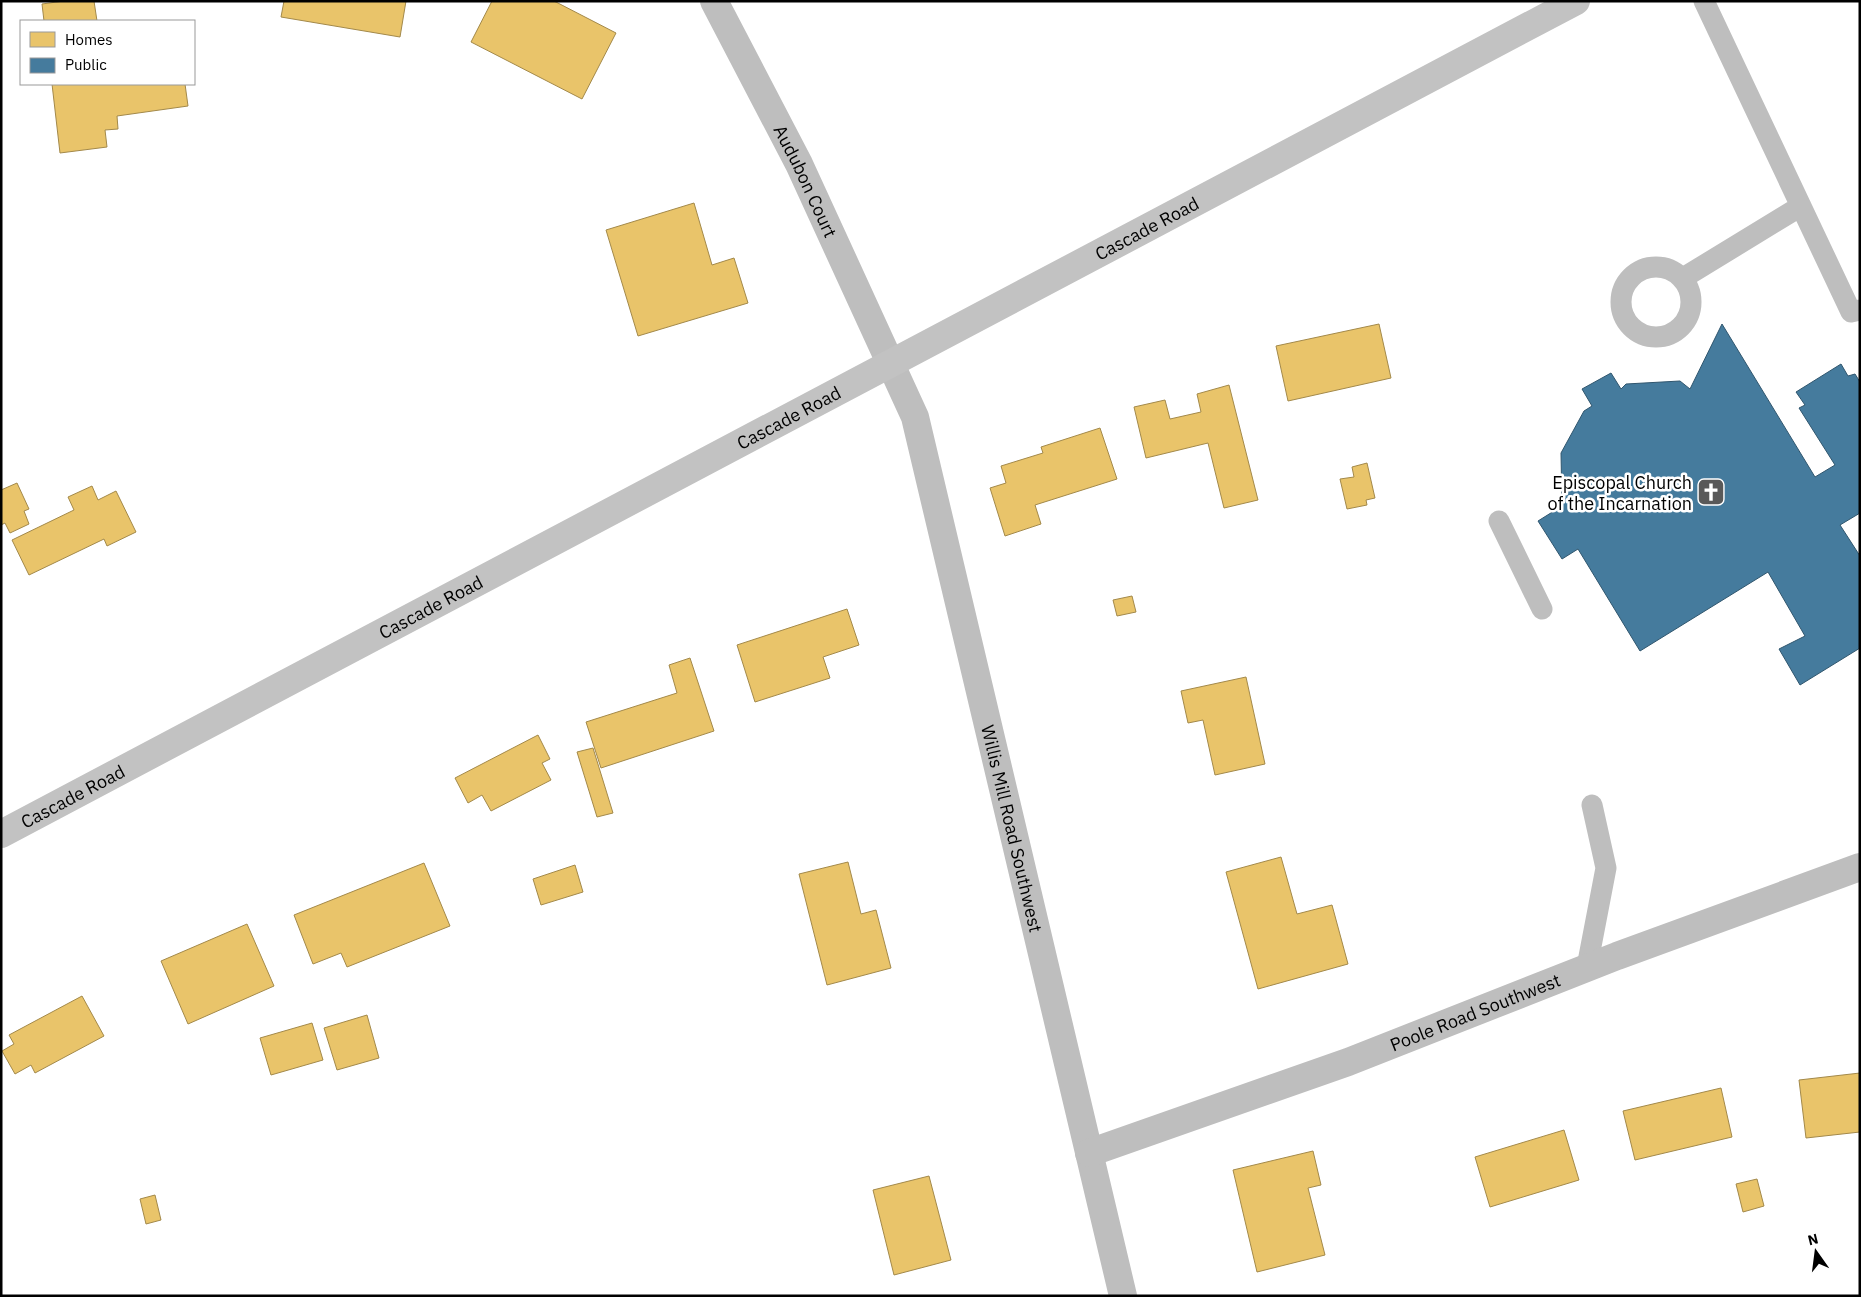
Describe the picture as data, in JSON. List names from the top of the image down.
{
  "streets": {
    "main road": ["Cascade Road"],
    "street": ["Audubon Court", "Willis Mill Road Southwest", "Poole Road Southwest"]
  },
  "crossings": [
    ["Audubon Court", "Cascade Road"],
    ["Audubon Court", "Willis Mill Road Southwest"],
    ["Cascade Road", "Willis Mill Road Southwest"],
    ["Willis Mill Road Southwest", "Poole Road Southwest"]
  ],
  "places": {
    "church": ["Episcopal Church of the Incarnation"]
  },
  "legend": ["Homes", "Public"],
  "north": "top"
}
